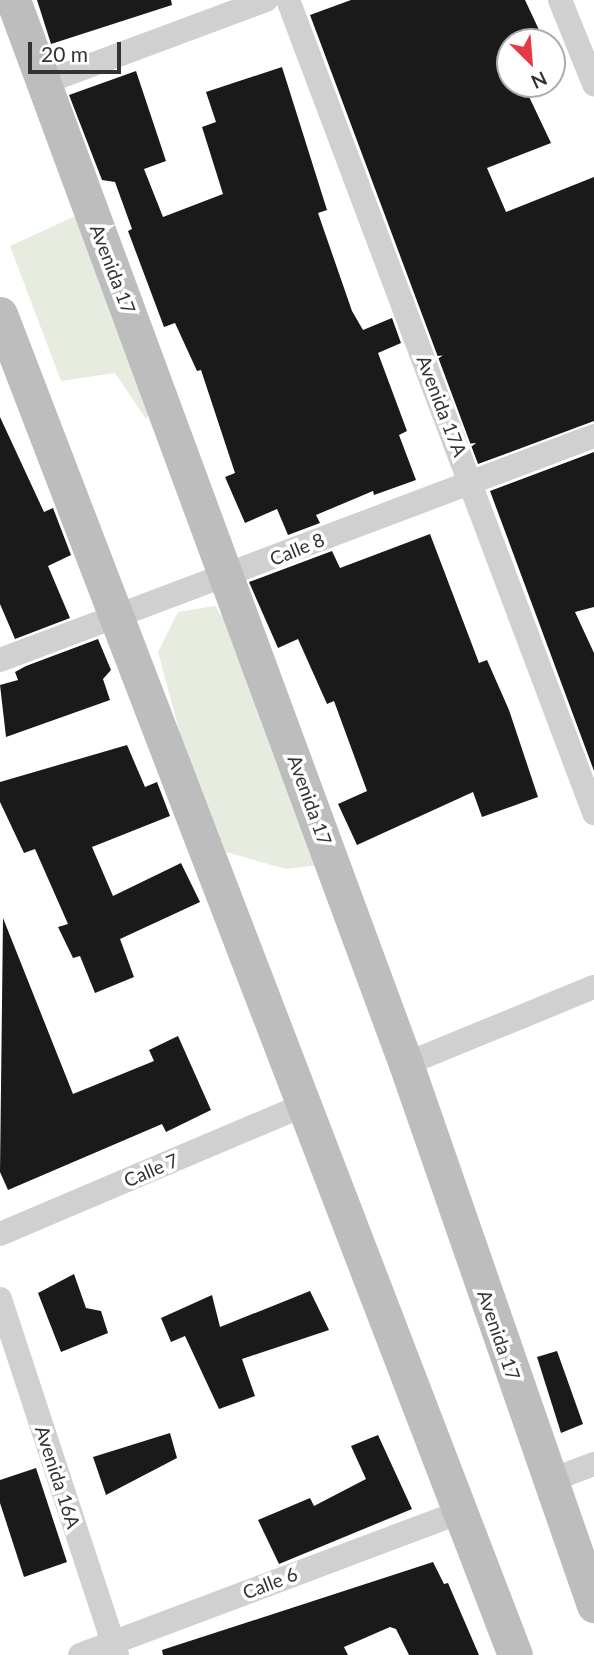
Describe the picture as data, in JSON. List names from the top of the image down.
{
  "streets": {
    "main road": ["Avenida 17"],
    "street": [
      "Avenida 17A",
      "Calle 8",
      "Calle 7",
      "Avenida 16A",
      "Calle 6"
    ]
  },
  "crossings": [
    ["Avenida 17", "Calle 8"],
    ["Avenida 17A", "Calle 8"],
    ["Avenida 16A", "Calle 6"]
  ],
  "scale_bar": "20 m",
  "north": "bottom right"
}
